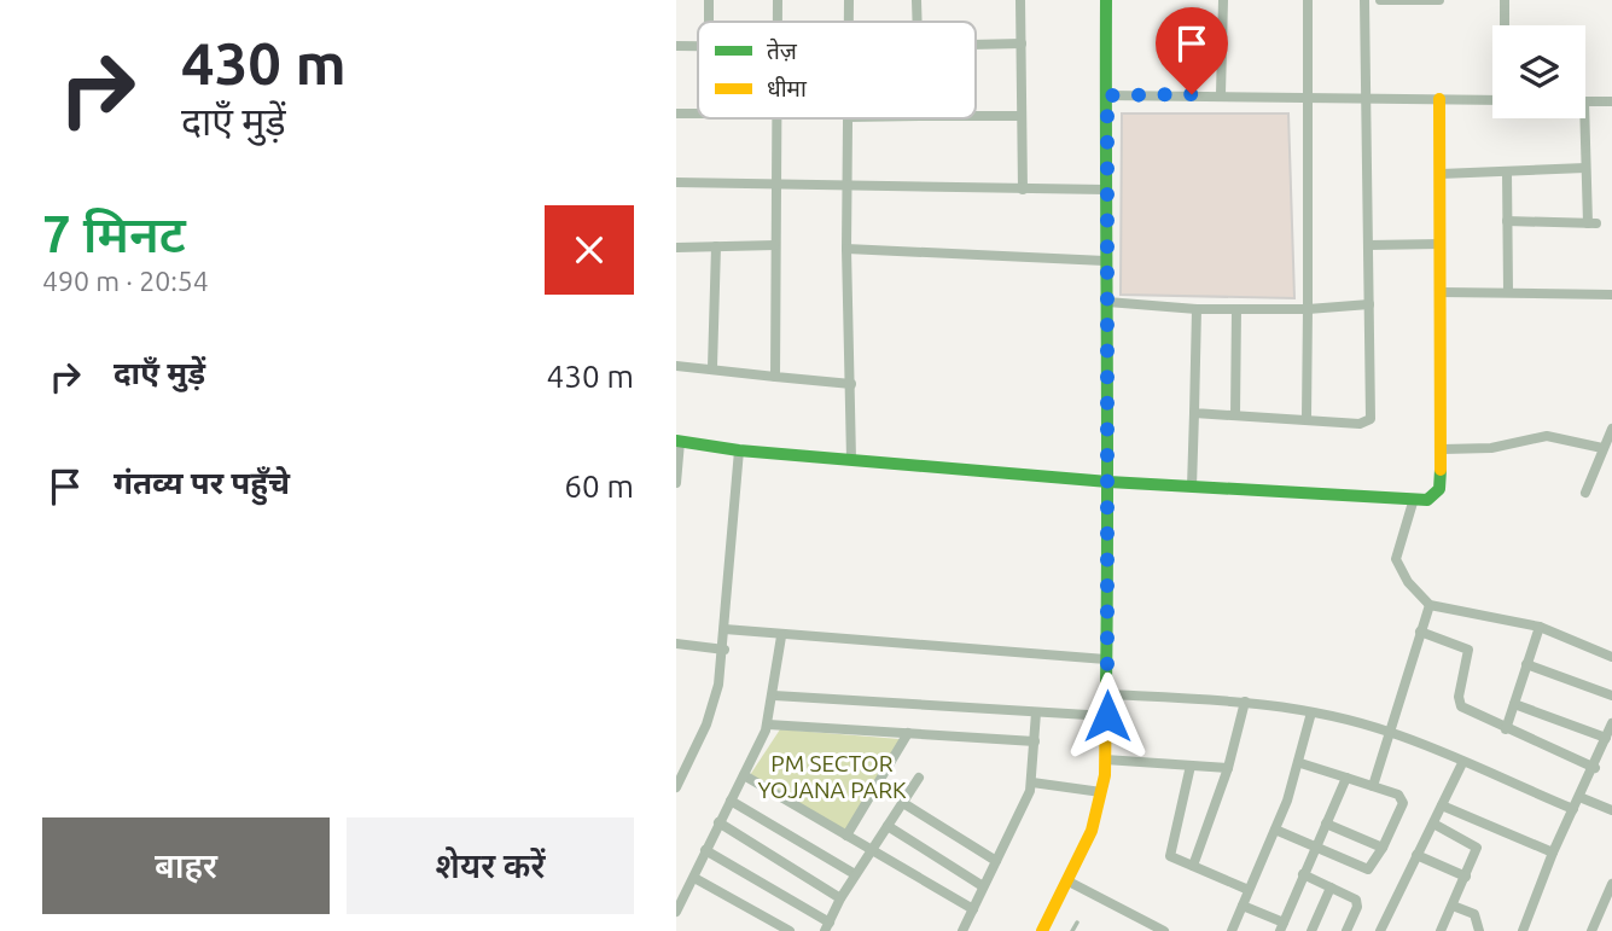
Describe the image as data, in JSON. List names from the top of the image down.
{
  "parks": ["PM SECTOR YOJANA PARK"],
  "legend": ["तेज़", "धीमा"],
  "page": {
    "turn": ["430 m", "दाएँ मुड़ें"],
    "heading": ["7 मिनट", "490 m · 20:54"],
    "list": [
      {
        "name": "दाएँ मुड़ें",
        "value": "430 m"
      },
      {
        "name": "गंतव्य पर पहुँचे",
        "value": "60 m"
      }
    ],
    "buttons": ["बाहर", "शेयर करें"]
  }
}
